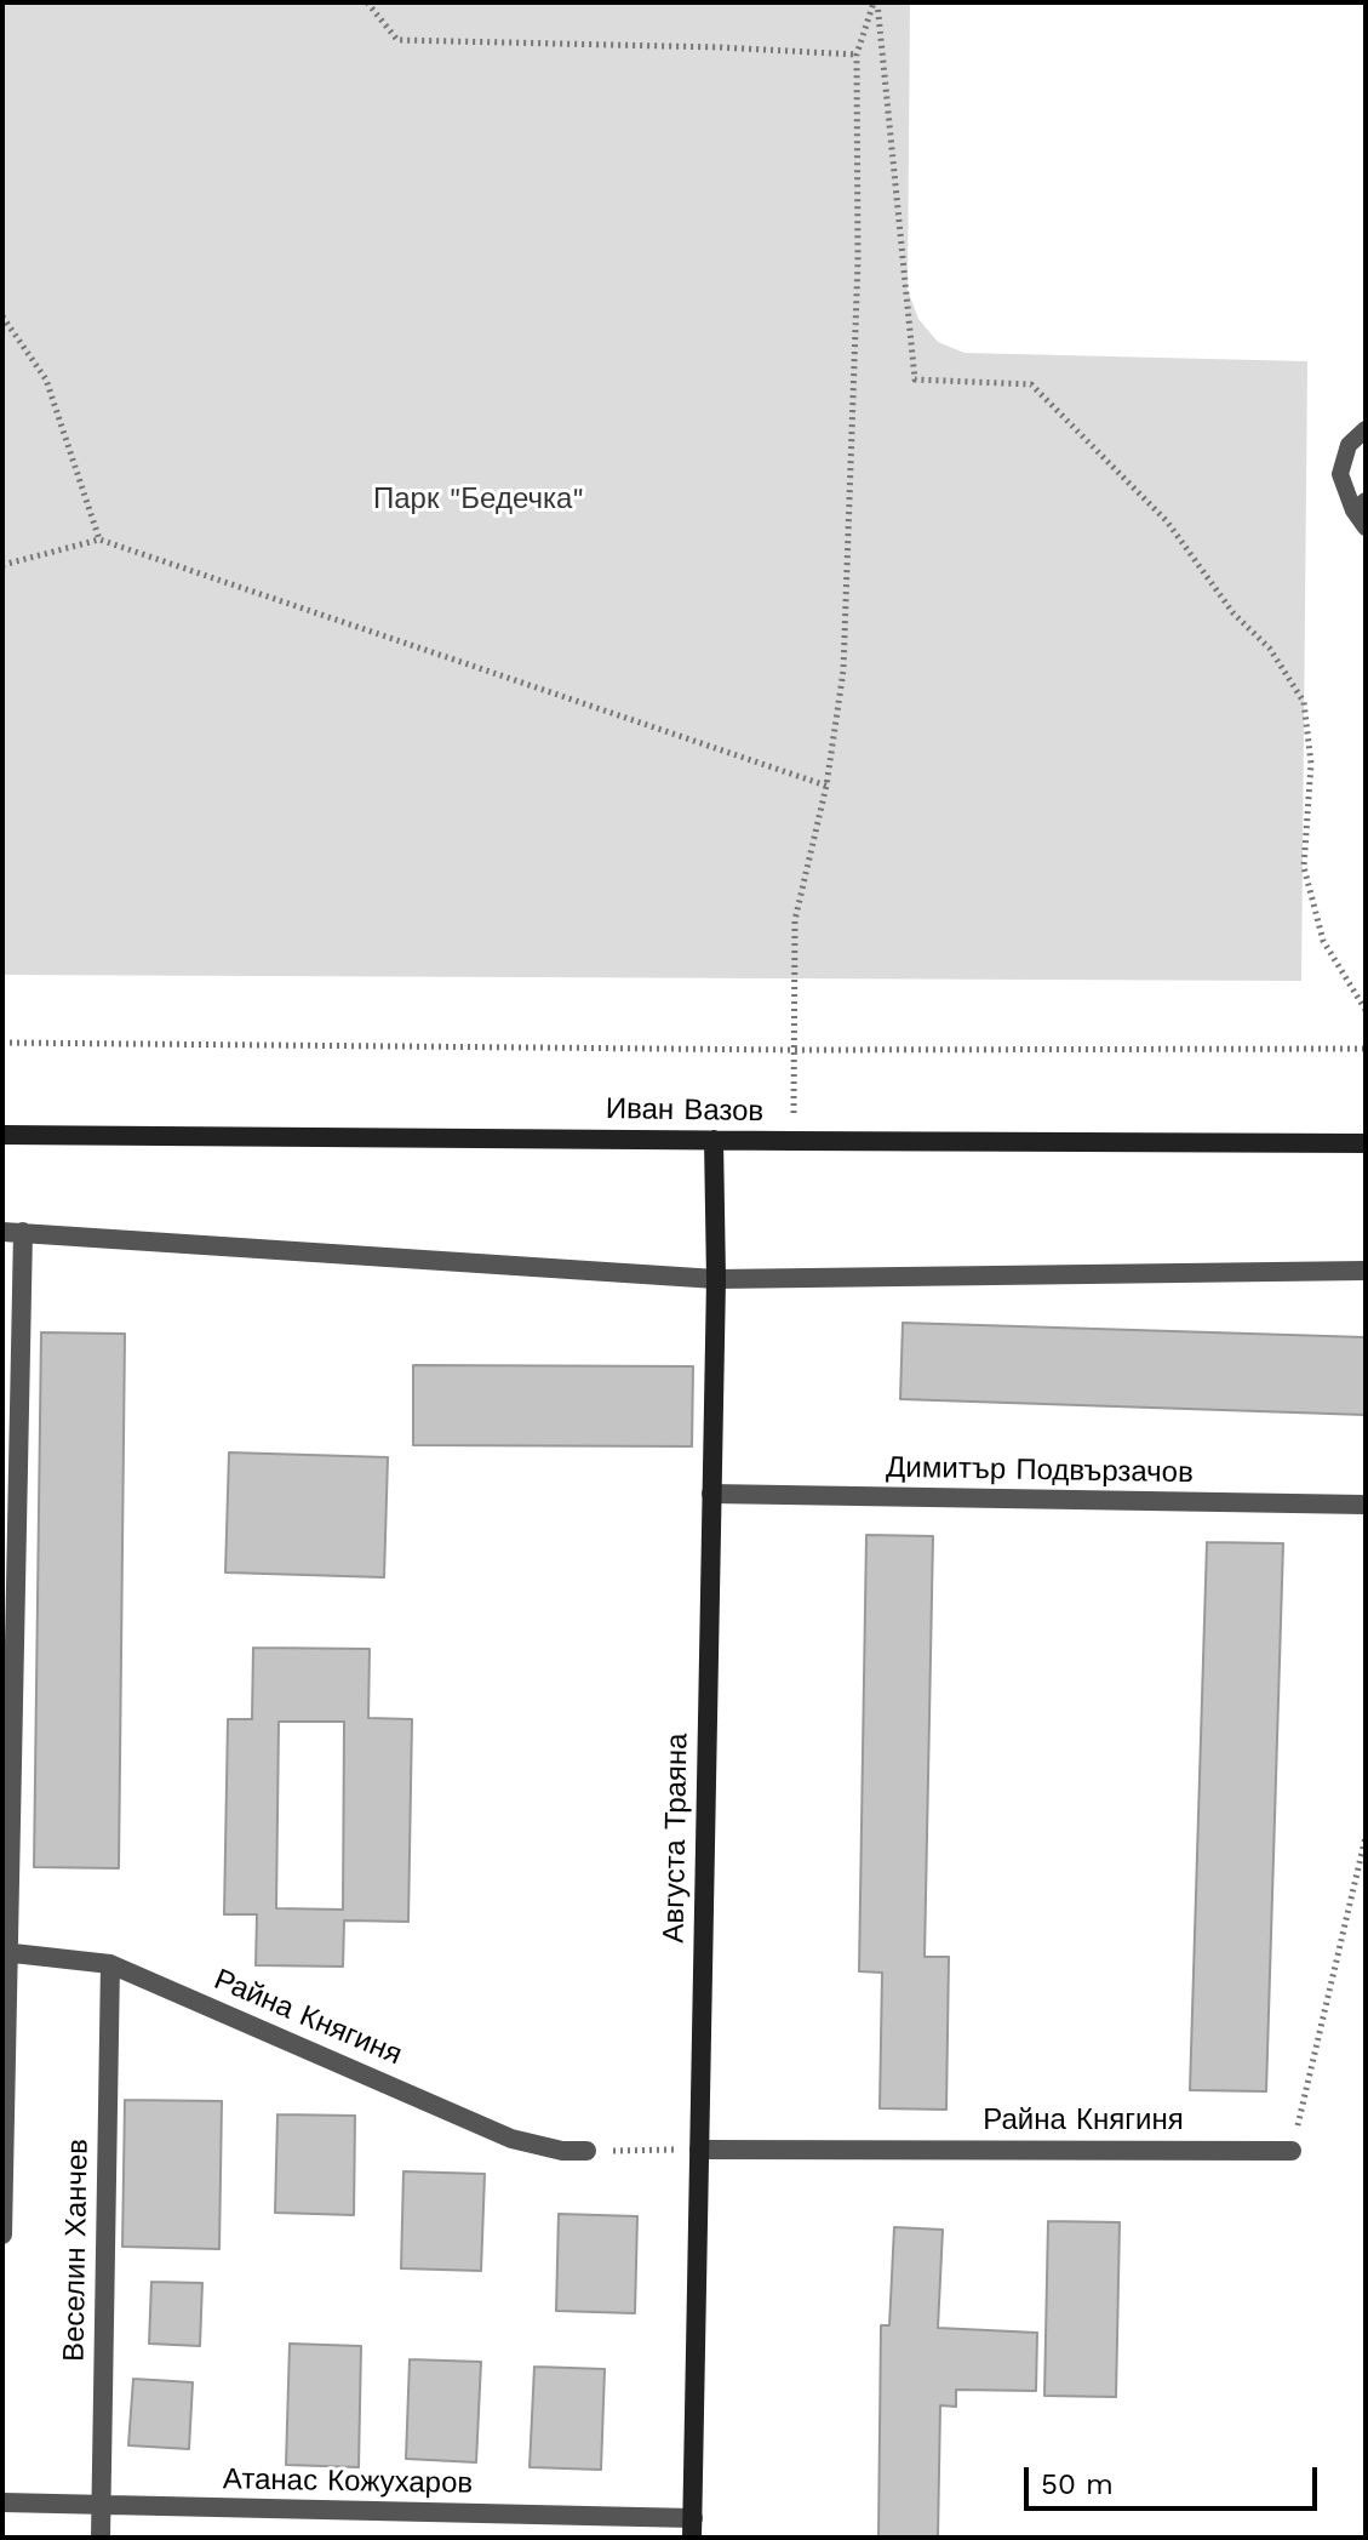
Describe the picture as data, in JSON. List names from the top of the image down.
{
  "streets": {
    "street": [
      "Иван Вазов",
      "Димитър Подвързачов",
      "Августа Траяна",
      "Райна Княгиня",
      "Веселин Ханчев",
      "Атанас Кожухаров"
    ]
  },
  "crossings": [
    ["Иван Вазов", "Августа Траяна"],
    ["Димитър Подвързачов", "Августа Траяна"],
    ["Августа Траяна", "Райна Княгиня"],
    ["Августа Траяна", "Атанас Кожухаров"],
    ["Райна Княгиня", "Веселин Ханчев"],
    ["Веселин Ханчев", "Атанас Кожухаров"]
  ],
  "parks": ["Парк \"Бедечка\""],
  "scale_bar": "50 m"
}
